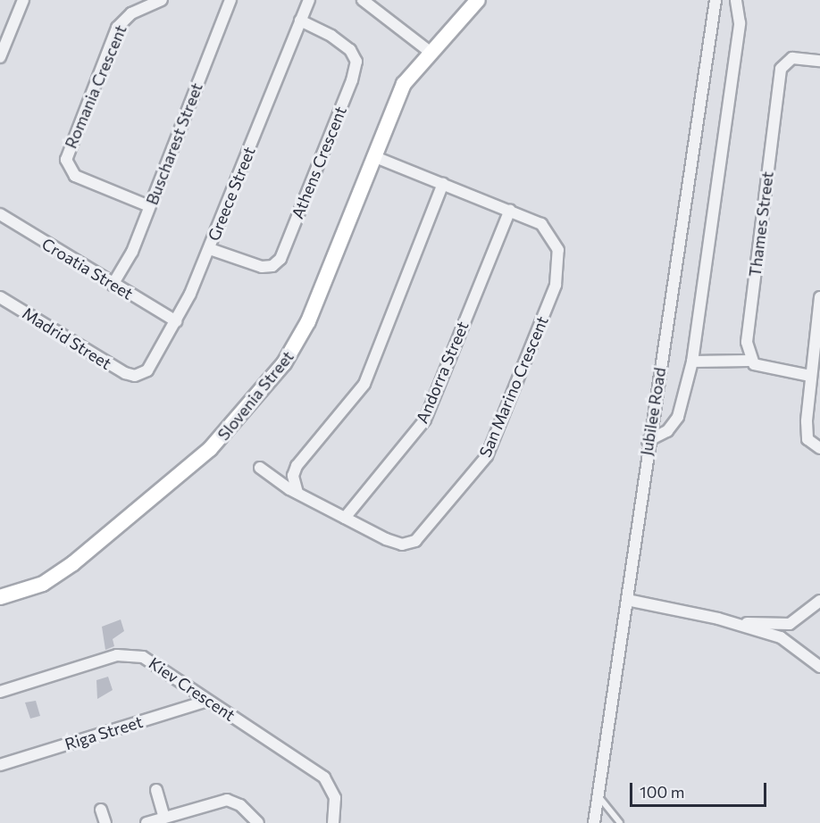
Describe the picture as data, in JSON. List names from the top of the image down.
{
  "streets": {
    "street": [
      "Romania Crescent",
      "Buscharest Street",
      "Athens Crescent",
      "Greece Street",
      "Thames Street",
      "Croatia Street",
      "Madrid Street",
      "Andorra Street",
      "San Marino Crescent",
      "Slovenia Street",
      "Jubilee Road",
      "Kiev Crescent",
      "Riga Street"
    ]
  },
  "crossings": [
    ["Romania Crescent", "Buscharest Street"],
    ["Buscharest Street", "Croatia Street"],
    ["Athens Crescent", "Greece Street"],
    ["Greece Street", "Croatia Street"],
    ["Greece Street", "Madrid Street"],
    ["Andorra Street", "San Marino Crescent"],
    ["San Marino Crescent", "Slovenia Street"],
    ["Kiev Crescent", "Riga Street"]
  ],
  "scale_bar": "100 m"
}
